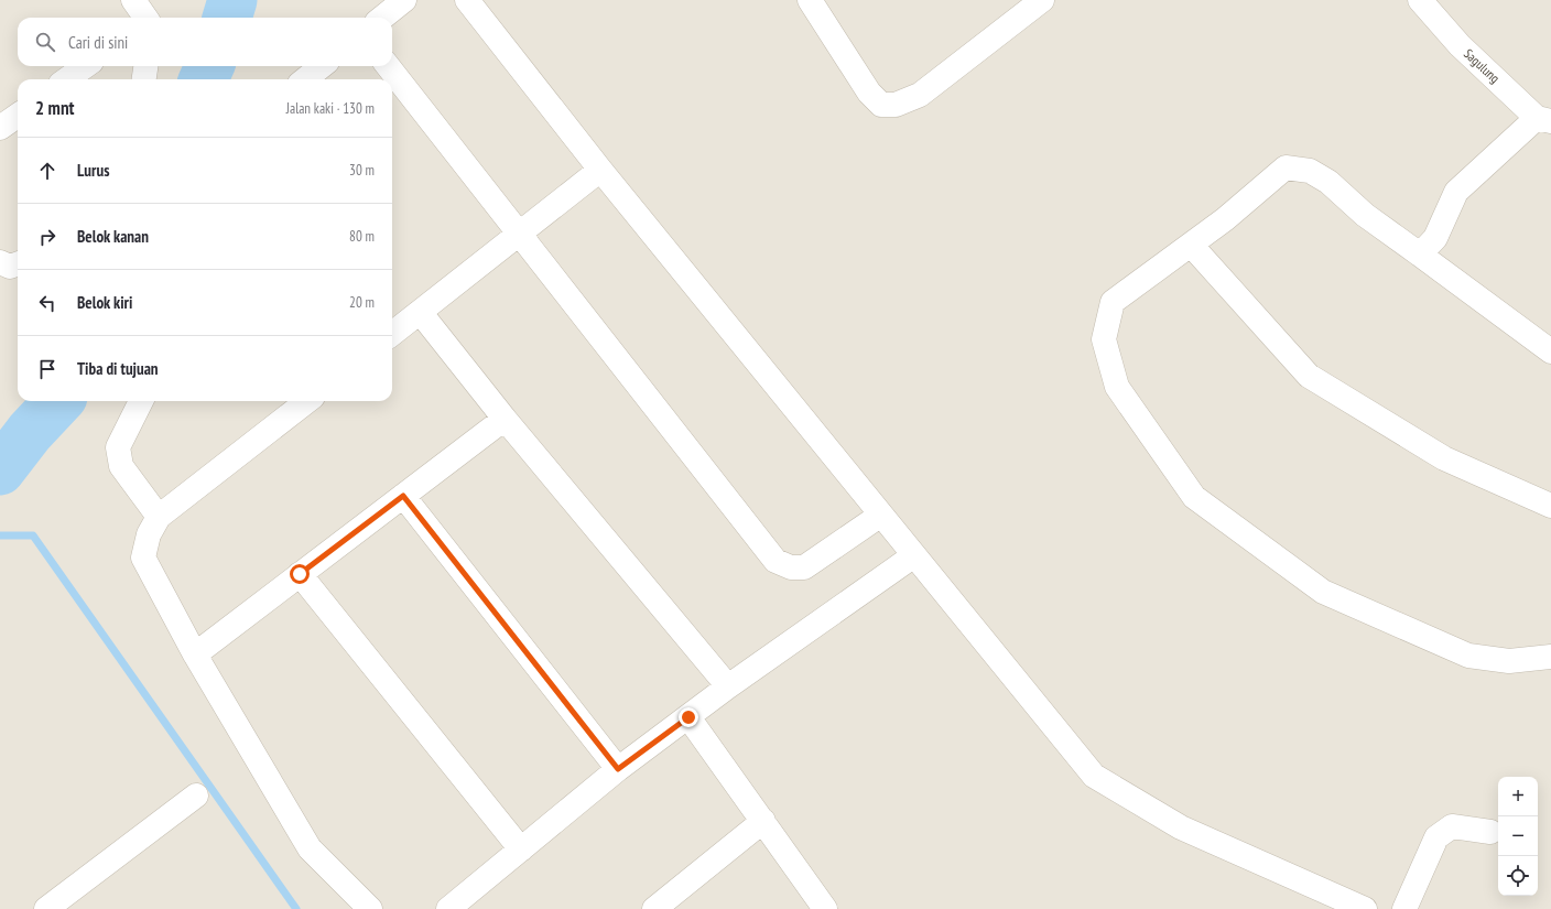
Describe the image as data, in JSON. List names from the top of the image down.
{
  "streets": {
    "street": ["Sagulung"]
  },
  "page": {
    "search": "Cari di sini",
    "heading": ["2 mnt", "Jalan kaki · 130 m"],
    "list": [
      ["Lurus", "30 m"],
      ["Belok kanan", "80 m"],
      ["Belok kiri", "20 m"],
      "Tiba di tujuan"
    ],
    "map_buttons": ["+", "−"]
  }
}
